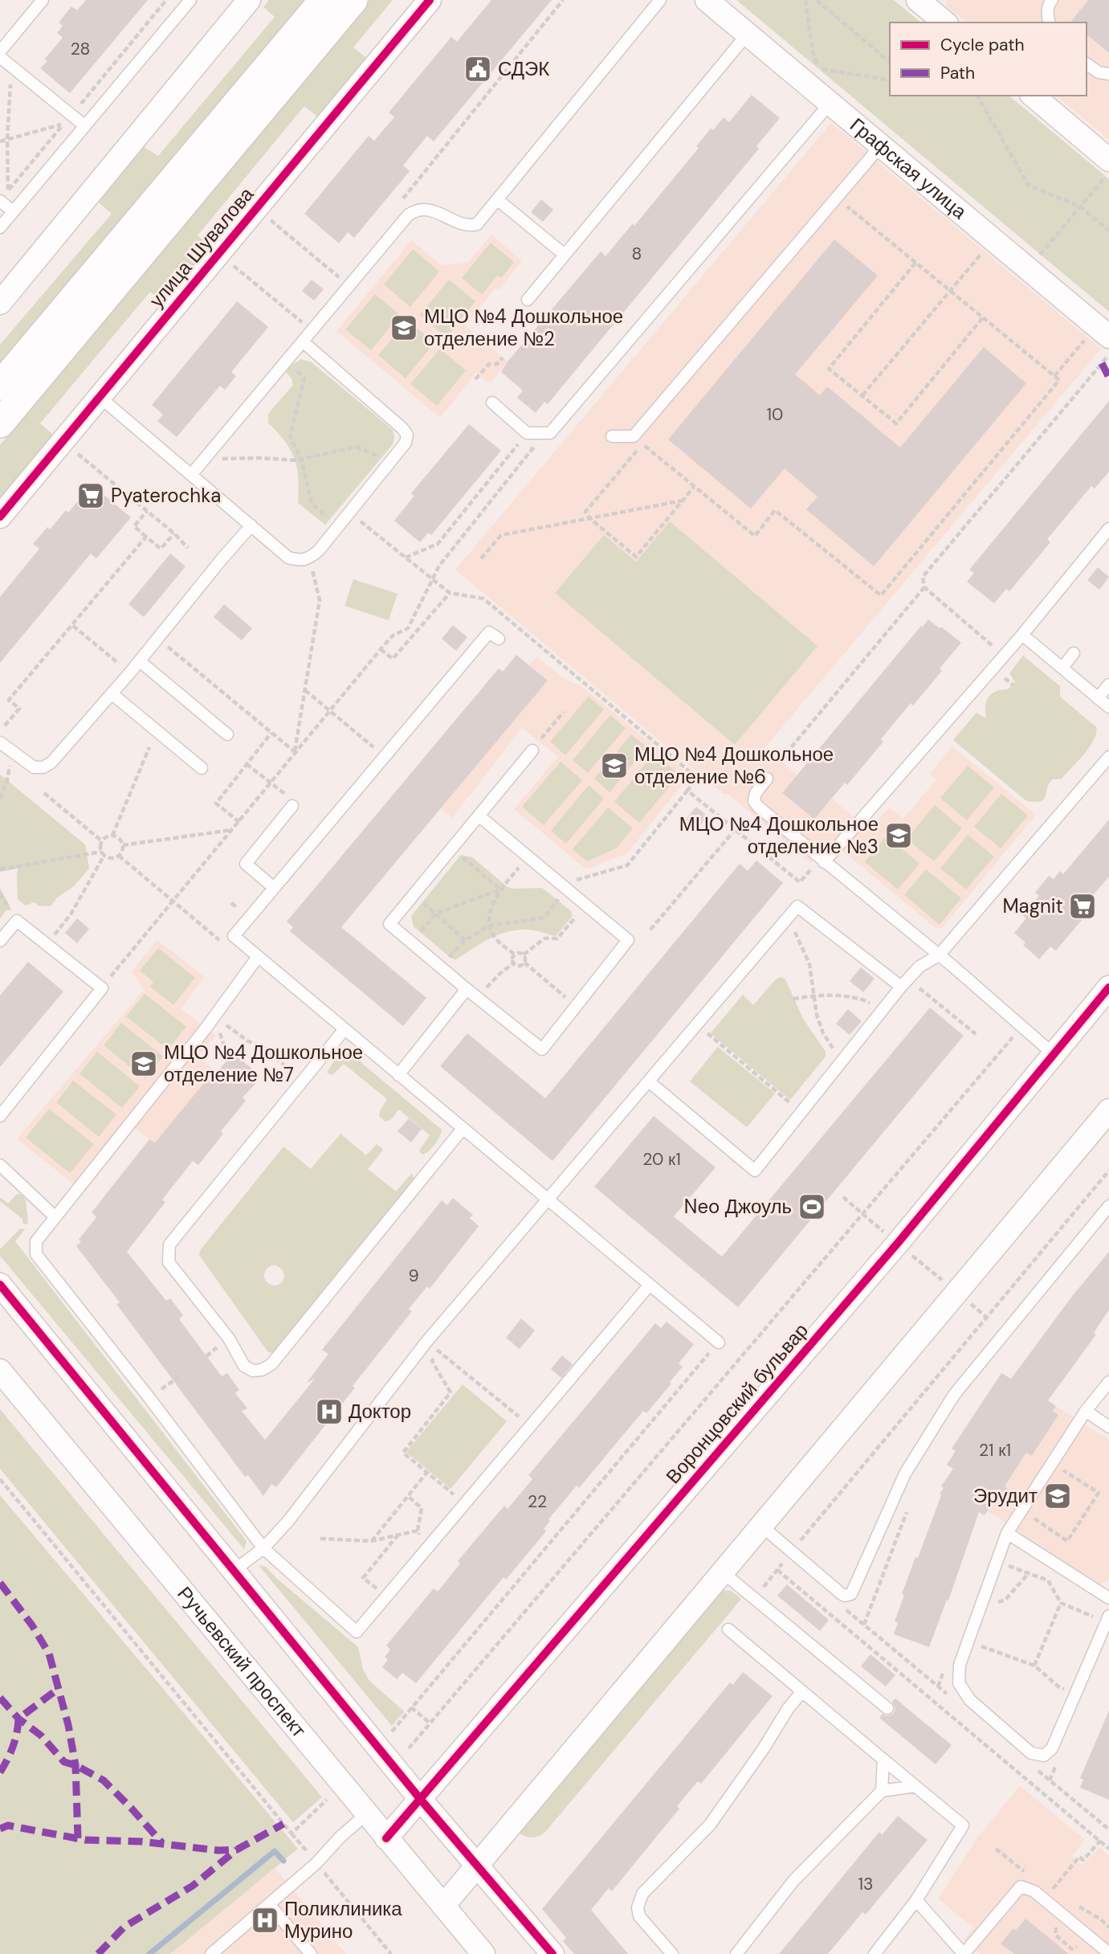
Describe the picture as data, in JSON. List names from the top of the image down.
{
  "streets": {
    "street": [
      "Графская улица",
      "улица Шувалова",
      "Воронцовский бульвар",
      "Ручьевский проспект"
    ]
  },
  "crossings": [
    ["Воронцовский бульвар", "Ручьевский проспект"]
  ],
  "places": {
    "public building": ["СДЭК"],
    "school or university": [
      "МЦО №4 Дошкольное отделение №2",
      "МЦО №4 Дошкольное отделение №6",
      "МЦО №4 Дошкольное отделение №3",
      "МЦО №4 Дошкольное отделение №7",
      "Эрудит"
    ],
    "supermarket": ["Pyaterochka", "Magnit"],
    "sports": ["Neo Джоуль"],
    "hospital": ["Доктор", "Поликлиника Мурино"]
  },
  "house_numbers": [
    "28",
    "8",
    "10",
    "20 к1",
    "9",
    "21 к1",
    "22",
    "13"
  ],
  "legend": ["Cycle path", "Path"]
}
